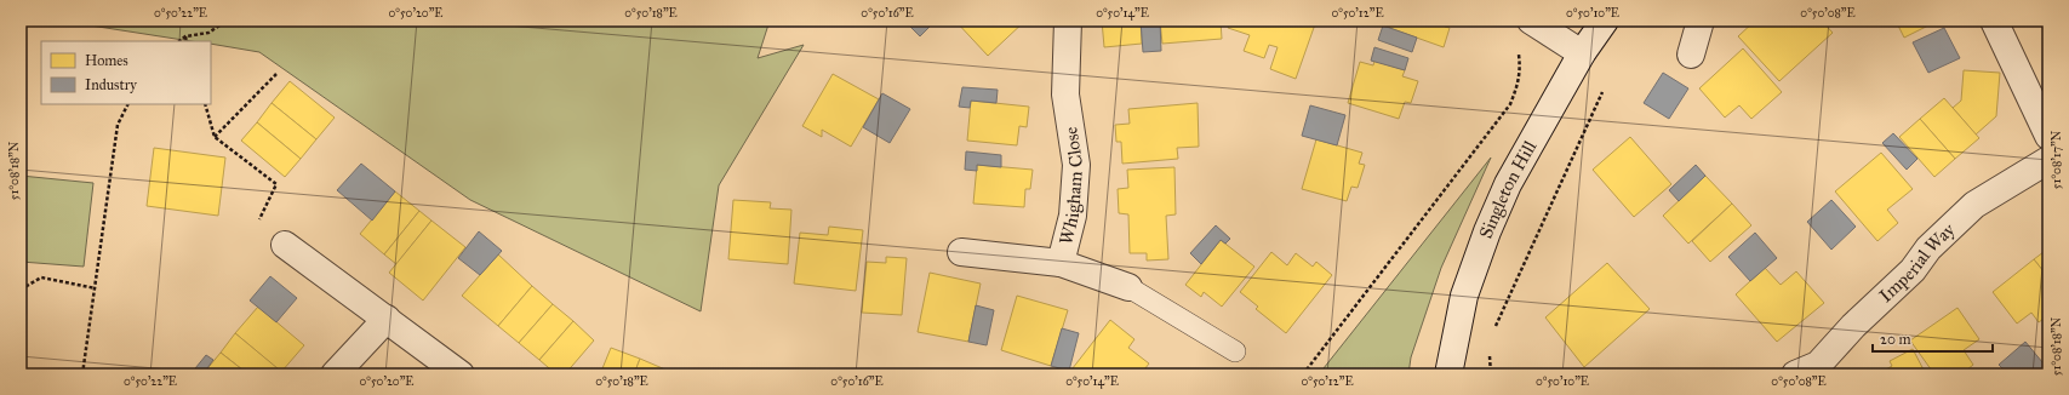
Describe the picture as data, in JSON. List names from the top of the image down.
{
  "streets": {
    "street": ["Whigham Close", "Singleton Hill", "Imperial Way"]
  },
  "legend": ["Homes", "Industry"],
  "scale_bar": "20 m",
  "coordinates": [
    "0°50'22\"E",
    "0°50'20\"E",
    "0°50'18\"E",
    "0°50'16\"E",
    "0°50'14\"E",
    "0°50'12\"E",
    "0°50'10\"E",
    "0°50'08\"E",
    "51°08'17\"N",
    "51°08'18\"N"
  ]
}
